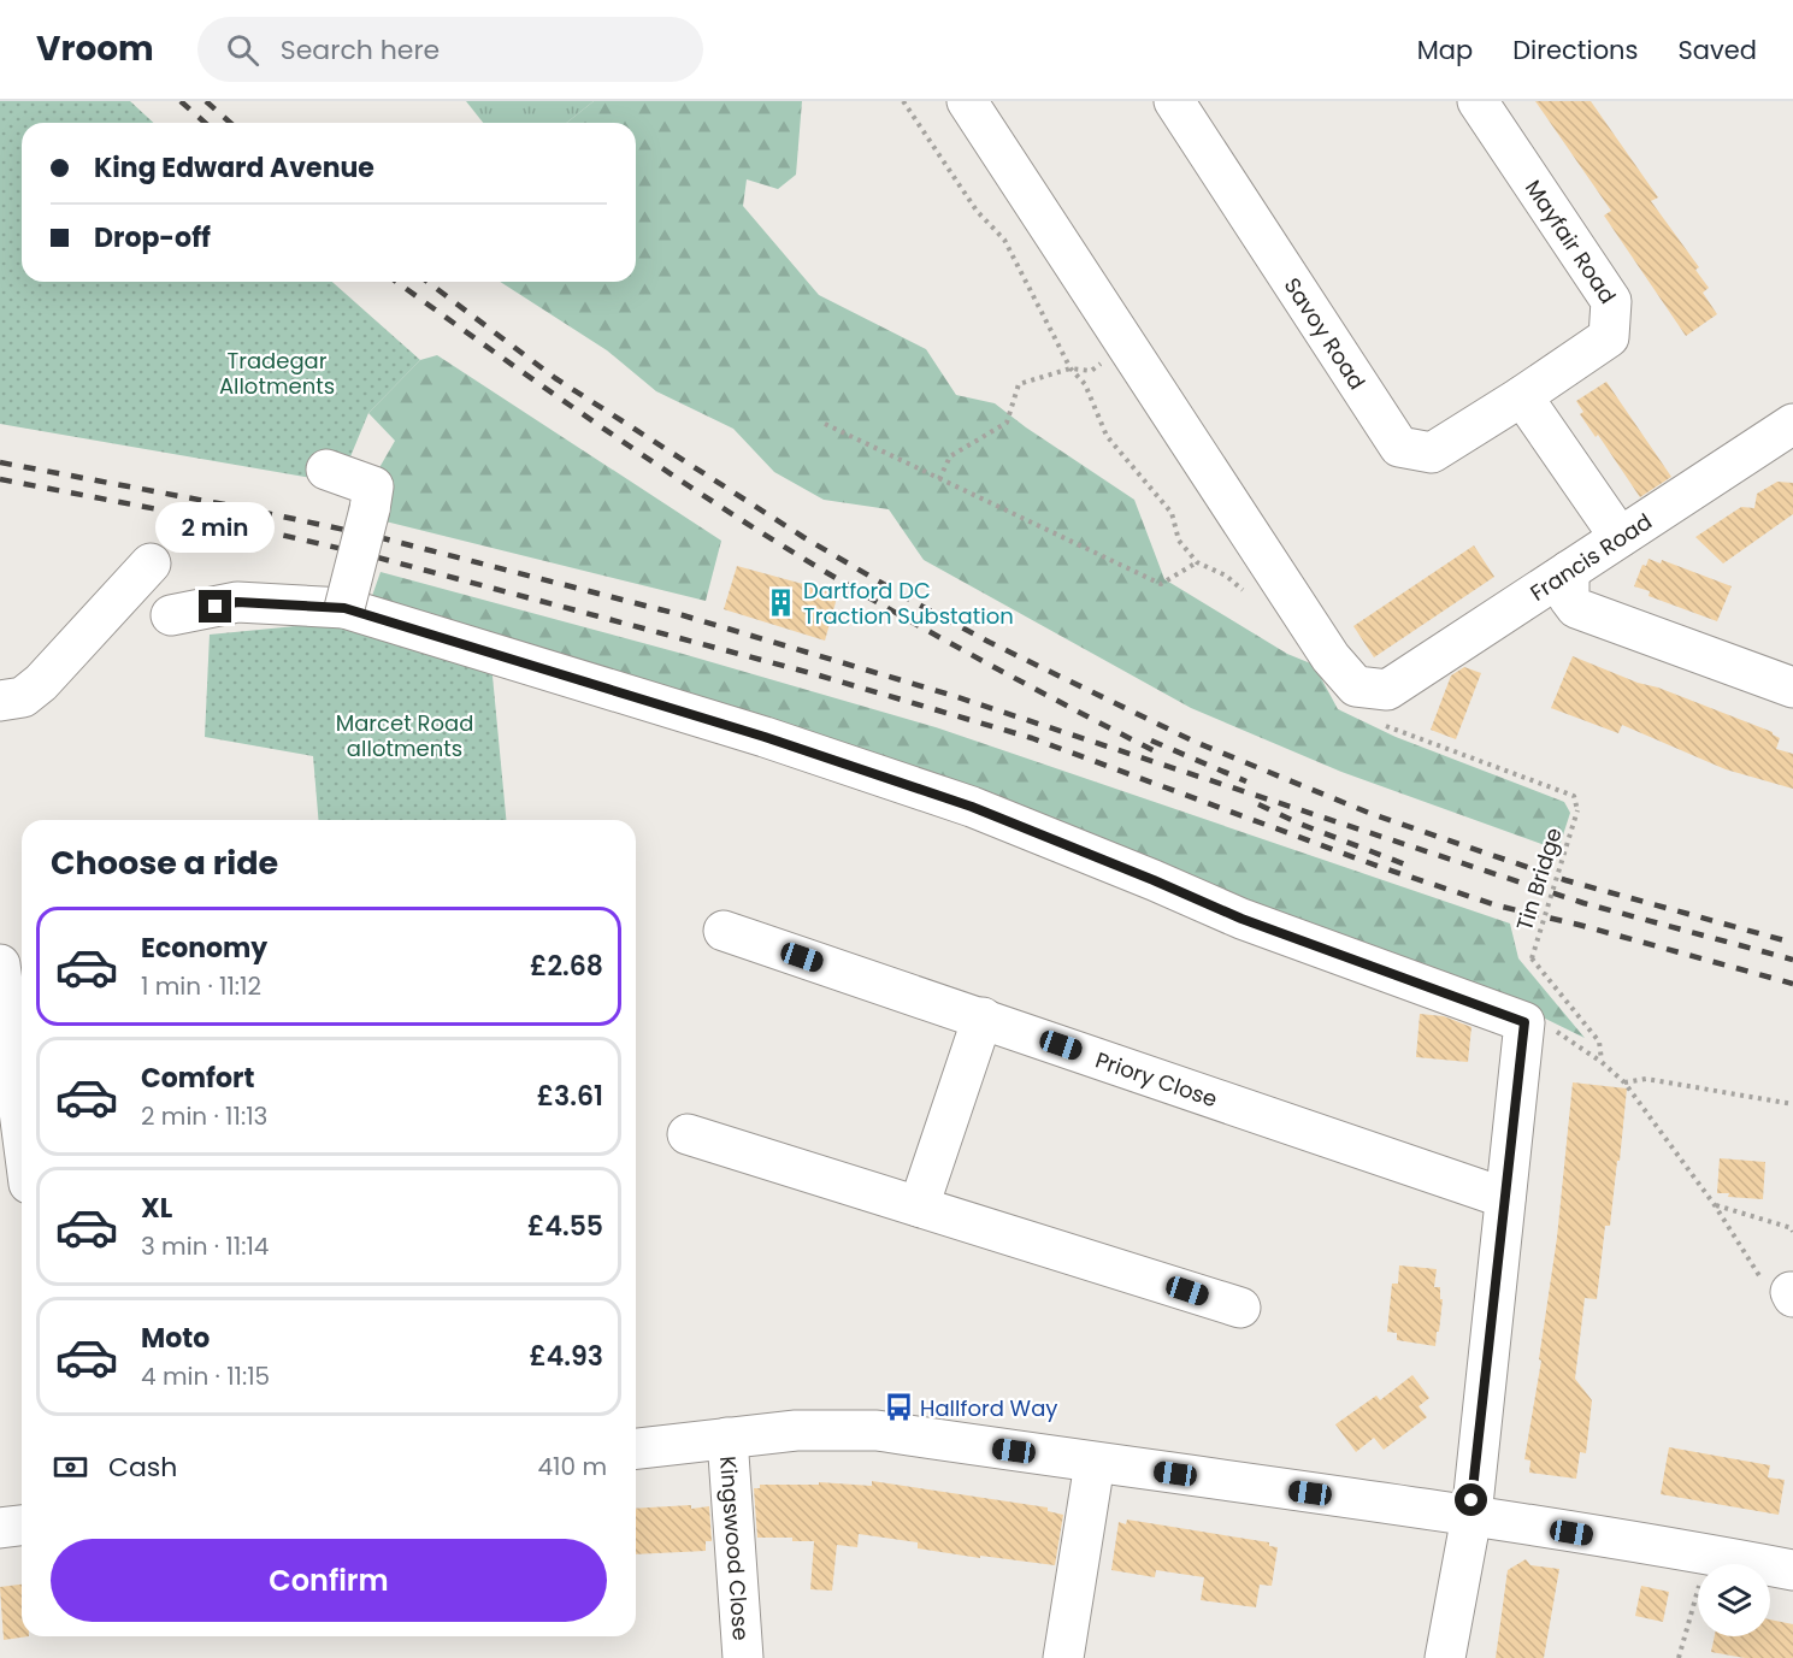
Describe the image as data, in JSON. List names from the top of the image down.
{
  "streets": {
    "street": [
      "Mayfair Road",
      "Savoy Road",
      "Francis Road",
      "Priory Close",
      "Kingswood Close"
    ],
    "path": ["Tin Bridge"]
  },
  "crossings": [
    ["Mayfair Road", "Savoy Road"],
    ["Francis Road", "Tin Bridge"]
  ],
  "parks": ["Tradegar Allotments", "Marcet Road allotments"],
  "places": {
    "building": ["Dartford DC Traction Substation"],
    "bus stop": ["Hallford Way"]
  },
  "page": {
    "header": "Vroom",
    "search": "Search here",
    "nav": ["Map", "Directions", "Saved"],
    "banner": ["King Edward Avenue", "Drop-off"],
    "bubble": "2 min",
    "heading": "Choose a ride",
    "list": [
      {
        "name": "Economy",
        "note": "1 min · 11:12",
        "value": "£2.68"
      },
      {
        "name": "Comfort",
        "note": "2 min · 11:13",
        "value": "£3.61"
      },
      {
        "name": "XL",
        "note": "3 min · 11:14",
        "value": "£4.55"
      },
      {
        "name": "Moto",
        "note": "4 min · 11:15",
        "value": "£4.93"
      }
    ],
    "pay": ["Cash", "410 m"],
    "buttons": "Confirm"
  }
}
